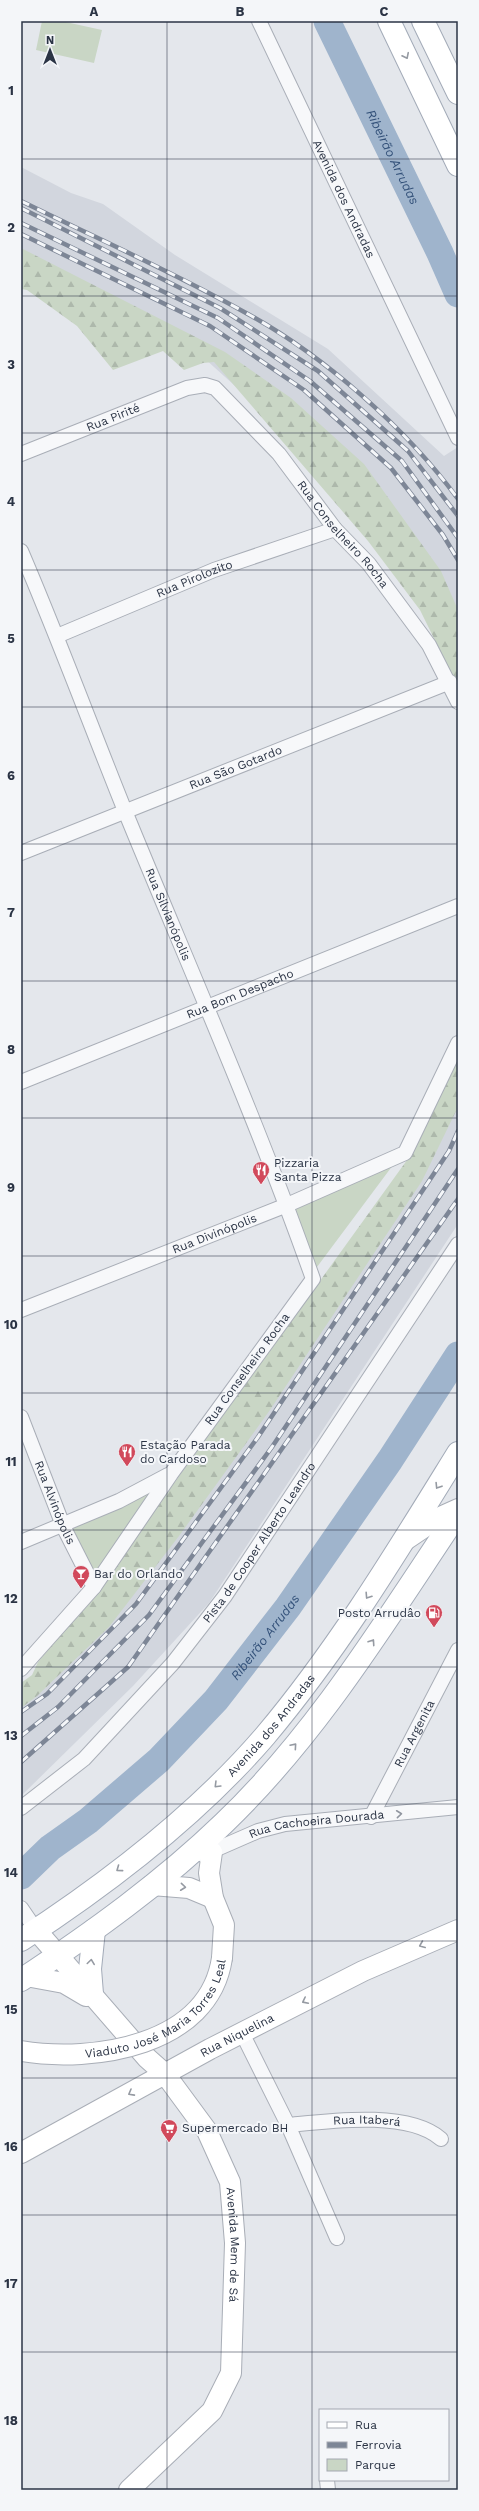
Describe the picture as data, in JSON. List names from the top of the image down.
{
  "streets": {
    "main road": ["Avenida dos Andradas"],
    "street": [
      "Rua Pirité",
      "Rua Conselheiro Rocha",
      "Rua Pirolozito",
      "Rua São Gotardo",
      "Rua Silvianópolis",
      "Rua Bom Despacho",
      "Rua Divinópolis",
      "Rua Alvinópolis",
      "Pista de Cooper Alberto Leandro",
      "Rua Argenita",
      "Rua Cachoeira Dourada",
      "Viaduto José Maria Torres Leal",
      "Rua Niquelina",
      "Rua Itaberá",
      "Avenida Mem de Sá"
    ]
  },
  "crossings": [
    ["Avenida dos Andradas", "Avenida Mem de Sá"],
    ["Rua Pirité", "Rua Conselheiro Rocha"],
    ["Rua Conselheiro Rocha", "Rua Pirolozito"],
    ["Rua Conselheiro Rocha", "Rua São Gotardo"],
    ["Rua Conselheiro Rocha", "Rua Silvianópolis"],
    ["Rua Conselheiro Rocha", "Rua Alvinópolis"],
    ["Rua Pirolozito", "Rua Silvianópolis"],
    ["Rua São Gotardo", "Rua Silvianópolis"],
    ["Rua Silvianópolis", "Rua Bom Despacho"],
    ["Rua Silvianópolis", "Rua Divinópolis"],
    ["Rua Argenita", "Rua Cachoeira Dourada"],
    ["Rua Cachoeira Dourada", "Viaduto José Maria Torres Leal"],
    ["Rua Niquelina", "Avenida Mem de Sá"]
  ],
  "one_way": ["Avenida dos Andradas", "Rua Niquelina"],
  "water": ["Ribeirão Arrudas"],
  "places": {
    "restaurant": ["Pizzaria Santa Pizza", "Estação Parada do Cardoso"],
    "bar": ["Bar do Orlando"],
    "fuel station": ["Posto Arrudâo"],
    "supermarket": ["Supermercado BH"]
  },
  "legend": ["Rua", "Ferrovia", "Parque"],
  "north": "top",
  "grid": {
    "columns": ["A", "B", "C"],
    "rows": [
      "1",
      "2",
      "3",
      "4",
      "5",
      "6",
      "7",
      "8",
      "9",
      "10",
      "11",
      "12",
      "13",
      "14",
      "15",
      "16",
      "17",
      "18"
    ]
  }
}
